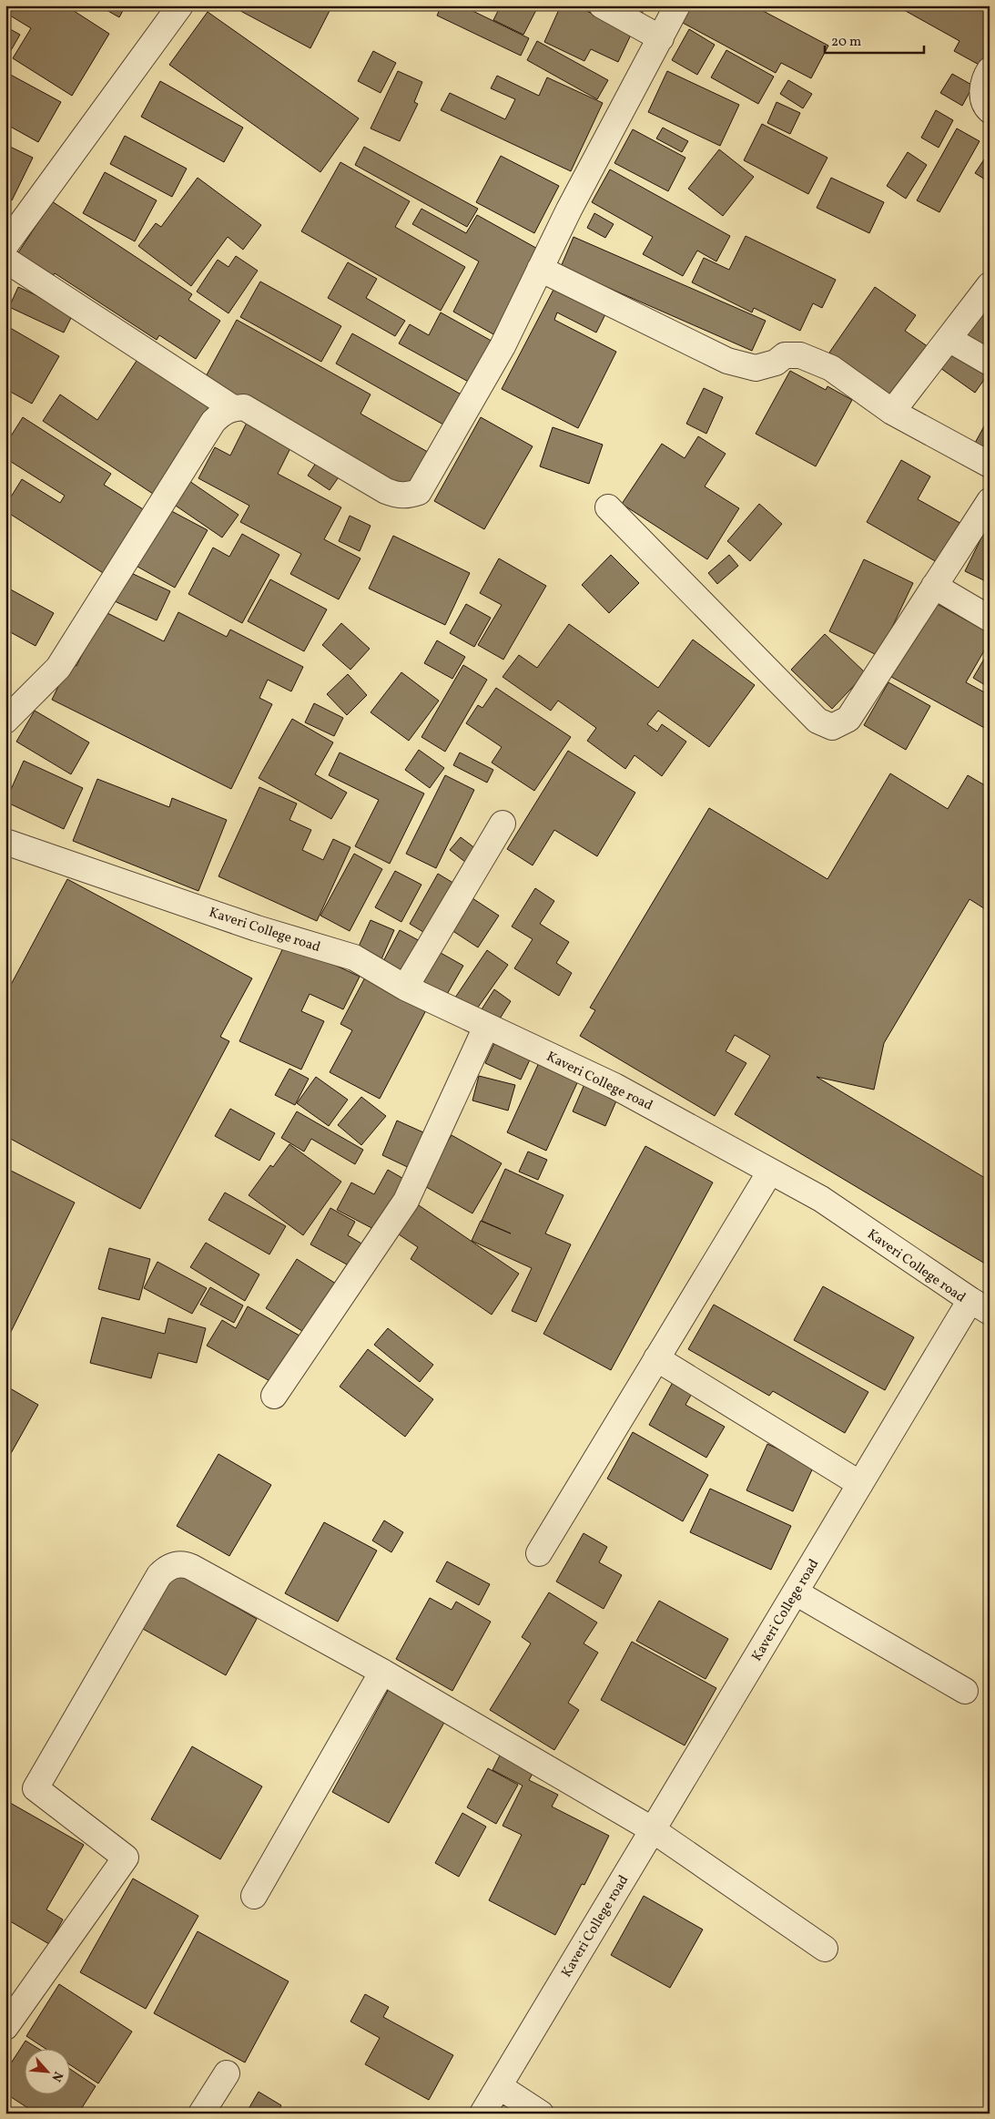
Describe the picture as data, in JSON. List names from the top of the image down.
{
  "streets": {
    "street": ["Kaveri College road"]
  },
  "scale_bar": "20 m",
  "north": "bottom right"
}
